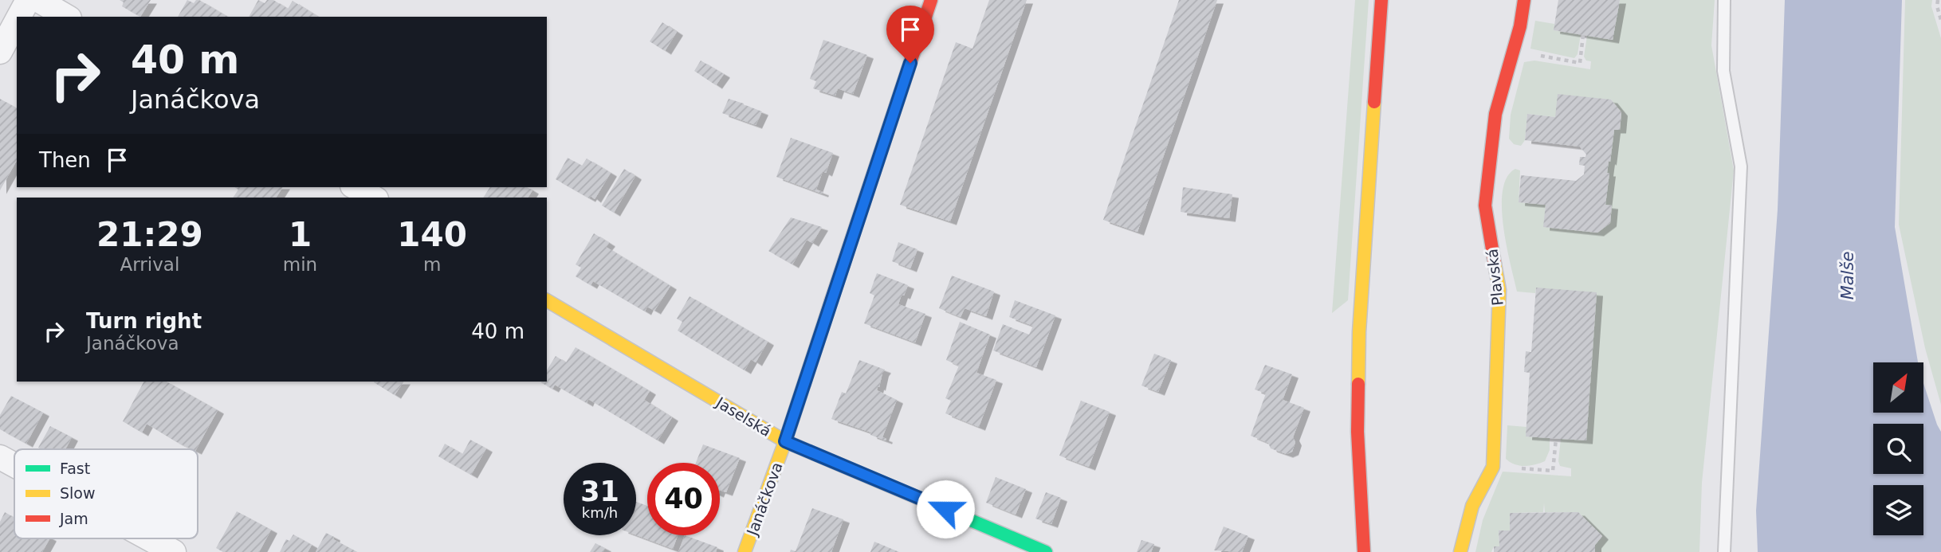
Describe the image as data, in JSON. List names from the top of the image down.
{
  "streets": {
    "street": ["Plavská", "Jaselská", "Janáčkova"]
  },
  "crossings": [
    ["Jaselská", "Janáčkova"]
  ],
  "water": ["Malše"],
  "legend": ["Fast", "Slow", "Jam"],
  "north": "top right",
  "page": {
    "turn": ["40 m", "Janáčkova"],
    "then": "Then",
    "eta": [
      "21:29",
      "Arrival",
      "1",
      "min",
      "140",
      "m"
    ],
    "list": [
      {
        "name": "Turn right",
        "note": "Janáčkova",
        "value": "40 m"
      }
    ],
    "speed": "31 km/h",
    "limit": "40"
  }
}
